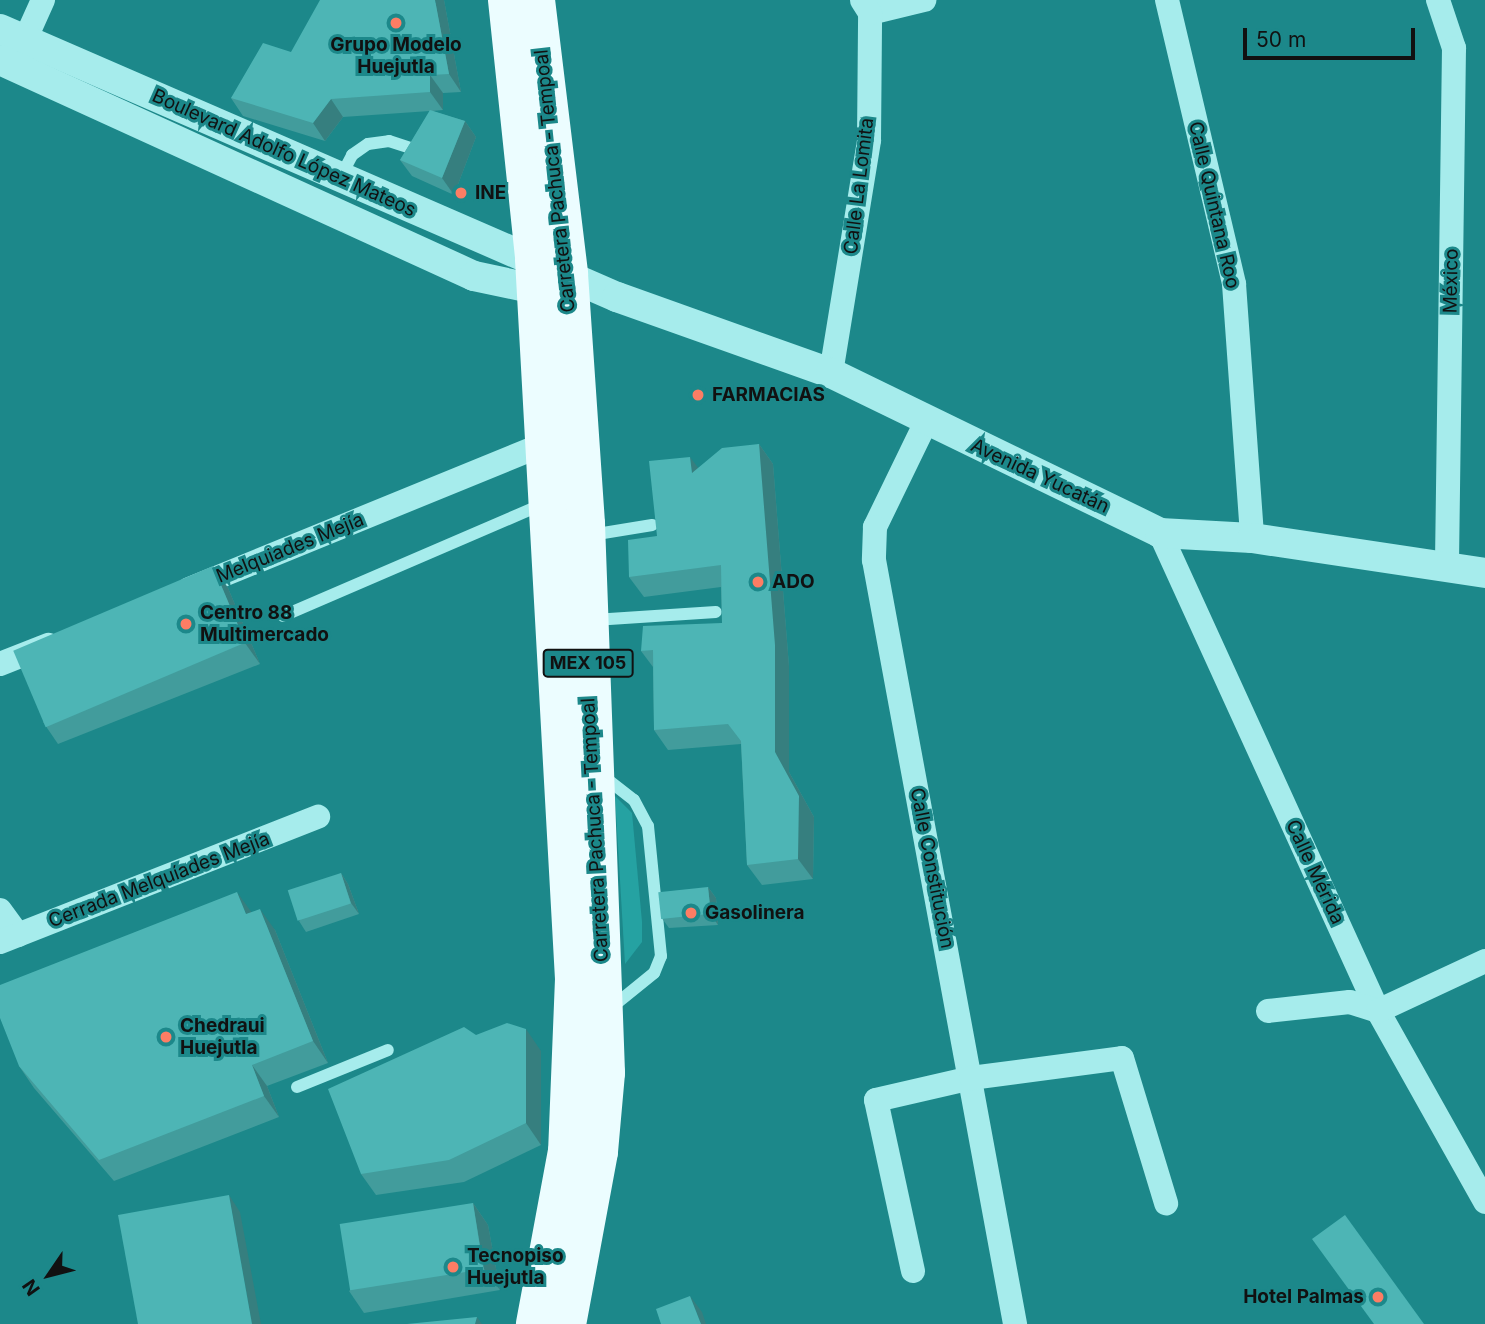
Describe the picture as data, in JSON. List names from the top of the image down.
{
  "streets": {
    "main road": ["Carretera Pachuca - Tempoal", "MEX 105"],
    "street": [
      "Boulevard Adolfo López Mateos",
      "Calle La Lomita",
      "Calle Quintana Roo",
      "México",
      "Avenida Yucatán",
      "Melquiades Mejía",
      "Calle Constitución",
      "Calle Mérida",
      "Cerrada Melquíades Mejía"
    ]
  },
  "crossings": [
    ["Boulevard Adolfo López Mateos", "Carretera Pachuca - Tempoal"],
    ["Boulevard Adolfo López Mateos", "Avenida Yucatán"],
    ["Carretera Pachuca - Tempoal", "Avenida Yucatán"],
    ["Carretera Pachuca - Tempoal", "Melquiades Mejía"],
    ["Calle La Lomita", "Avenida Yucatán"],
    ["Calle Quintana Roo", "Avenida Yucatán"],
    ["México", "Avenida Yucatán"],
    ["Avenida Yucatán", "Calle Constitución"],
    ["Avenida Yucatán", "Calle Mérida"]
  ],
  "places": [
    "Grupo Modelo Huejutla",
    "INE",
    "FARMACIAS",
    "ADO",
    "Centro 88 Multimercado",
    "Gasolinera",
    "Chedraui Huejutla",
    "Tecnopiso Huejutla",
    "Hotel Palmas"
  ],
  "scale_bar": "50 m",
  "north": "bottom left"
}
